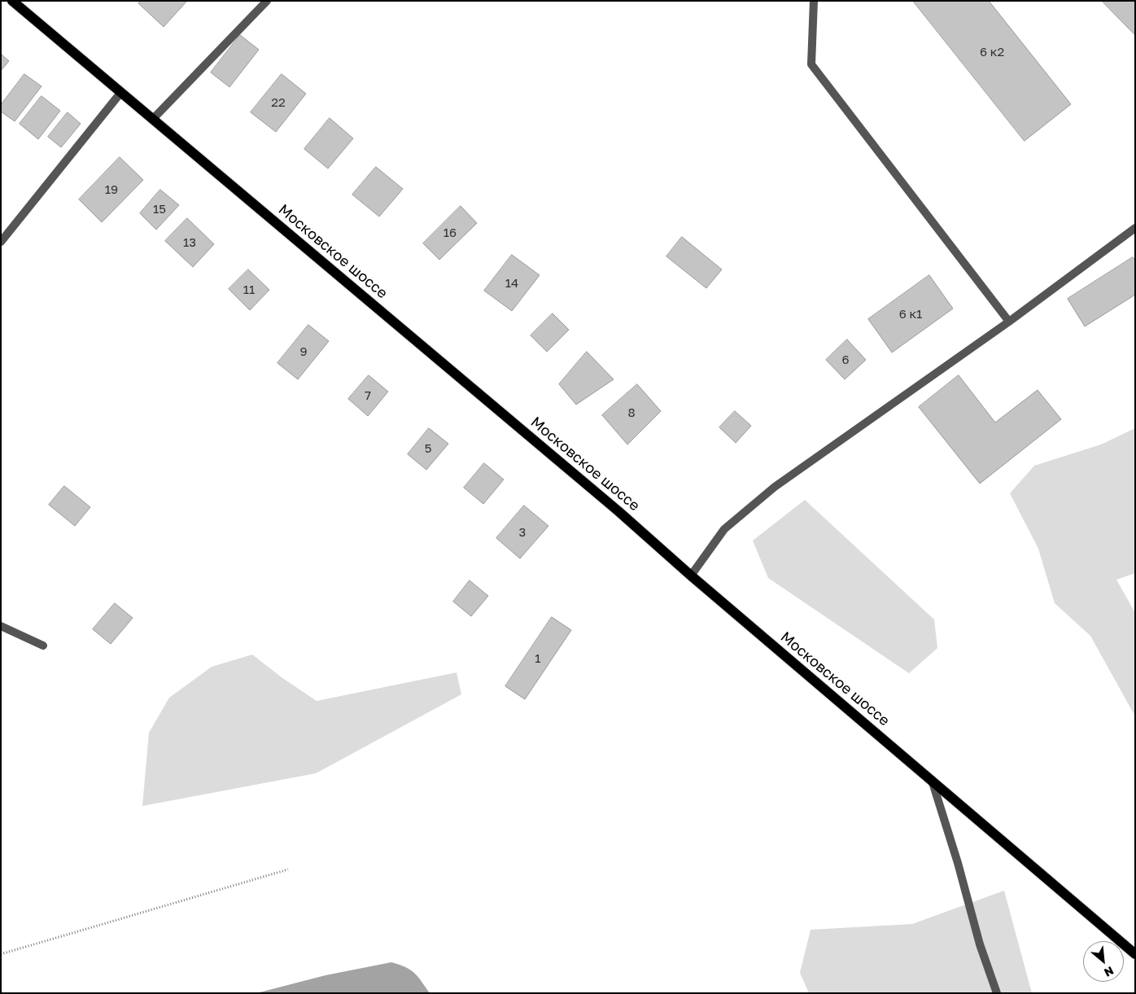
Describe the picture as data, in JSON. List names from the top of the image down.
{
  "streets": {
    "main road": ["Московское шоссе"]
  },
  "house_numbers": [
    "6 к2",
    "22",
    "19",
    "15",
    "16",
    "13",
    "14",
    "11",
    "6 к1",
    "9",
    "6",
    "7",
    "8",
    "5",
    "3",
    "1"
  ],
  "north": "bottom right"
}
